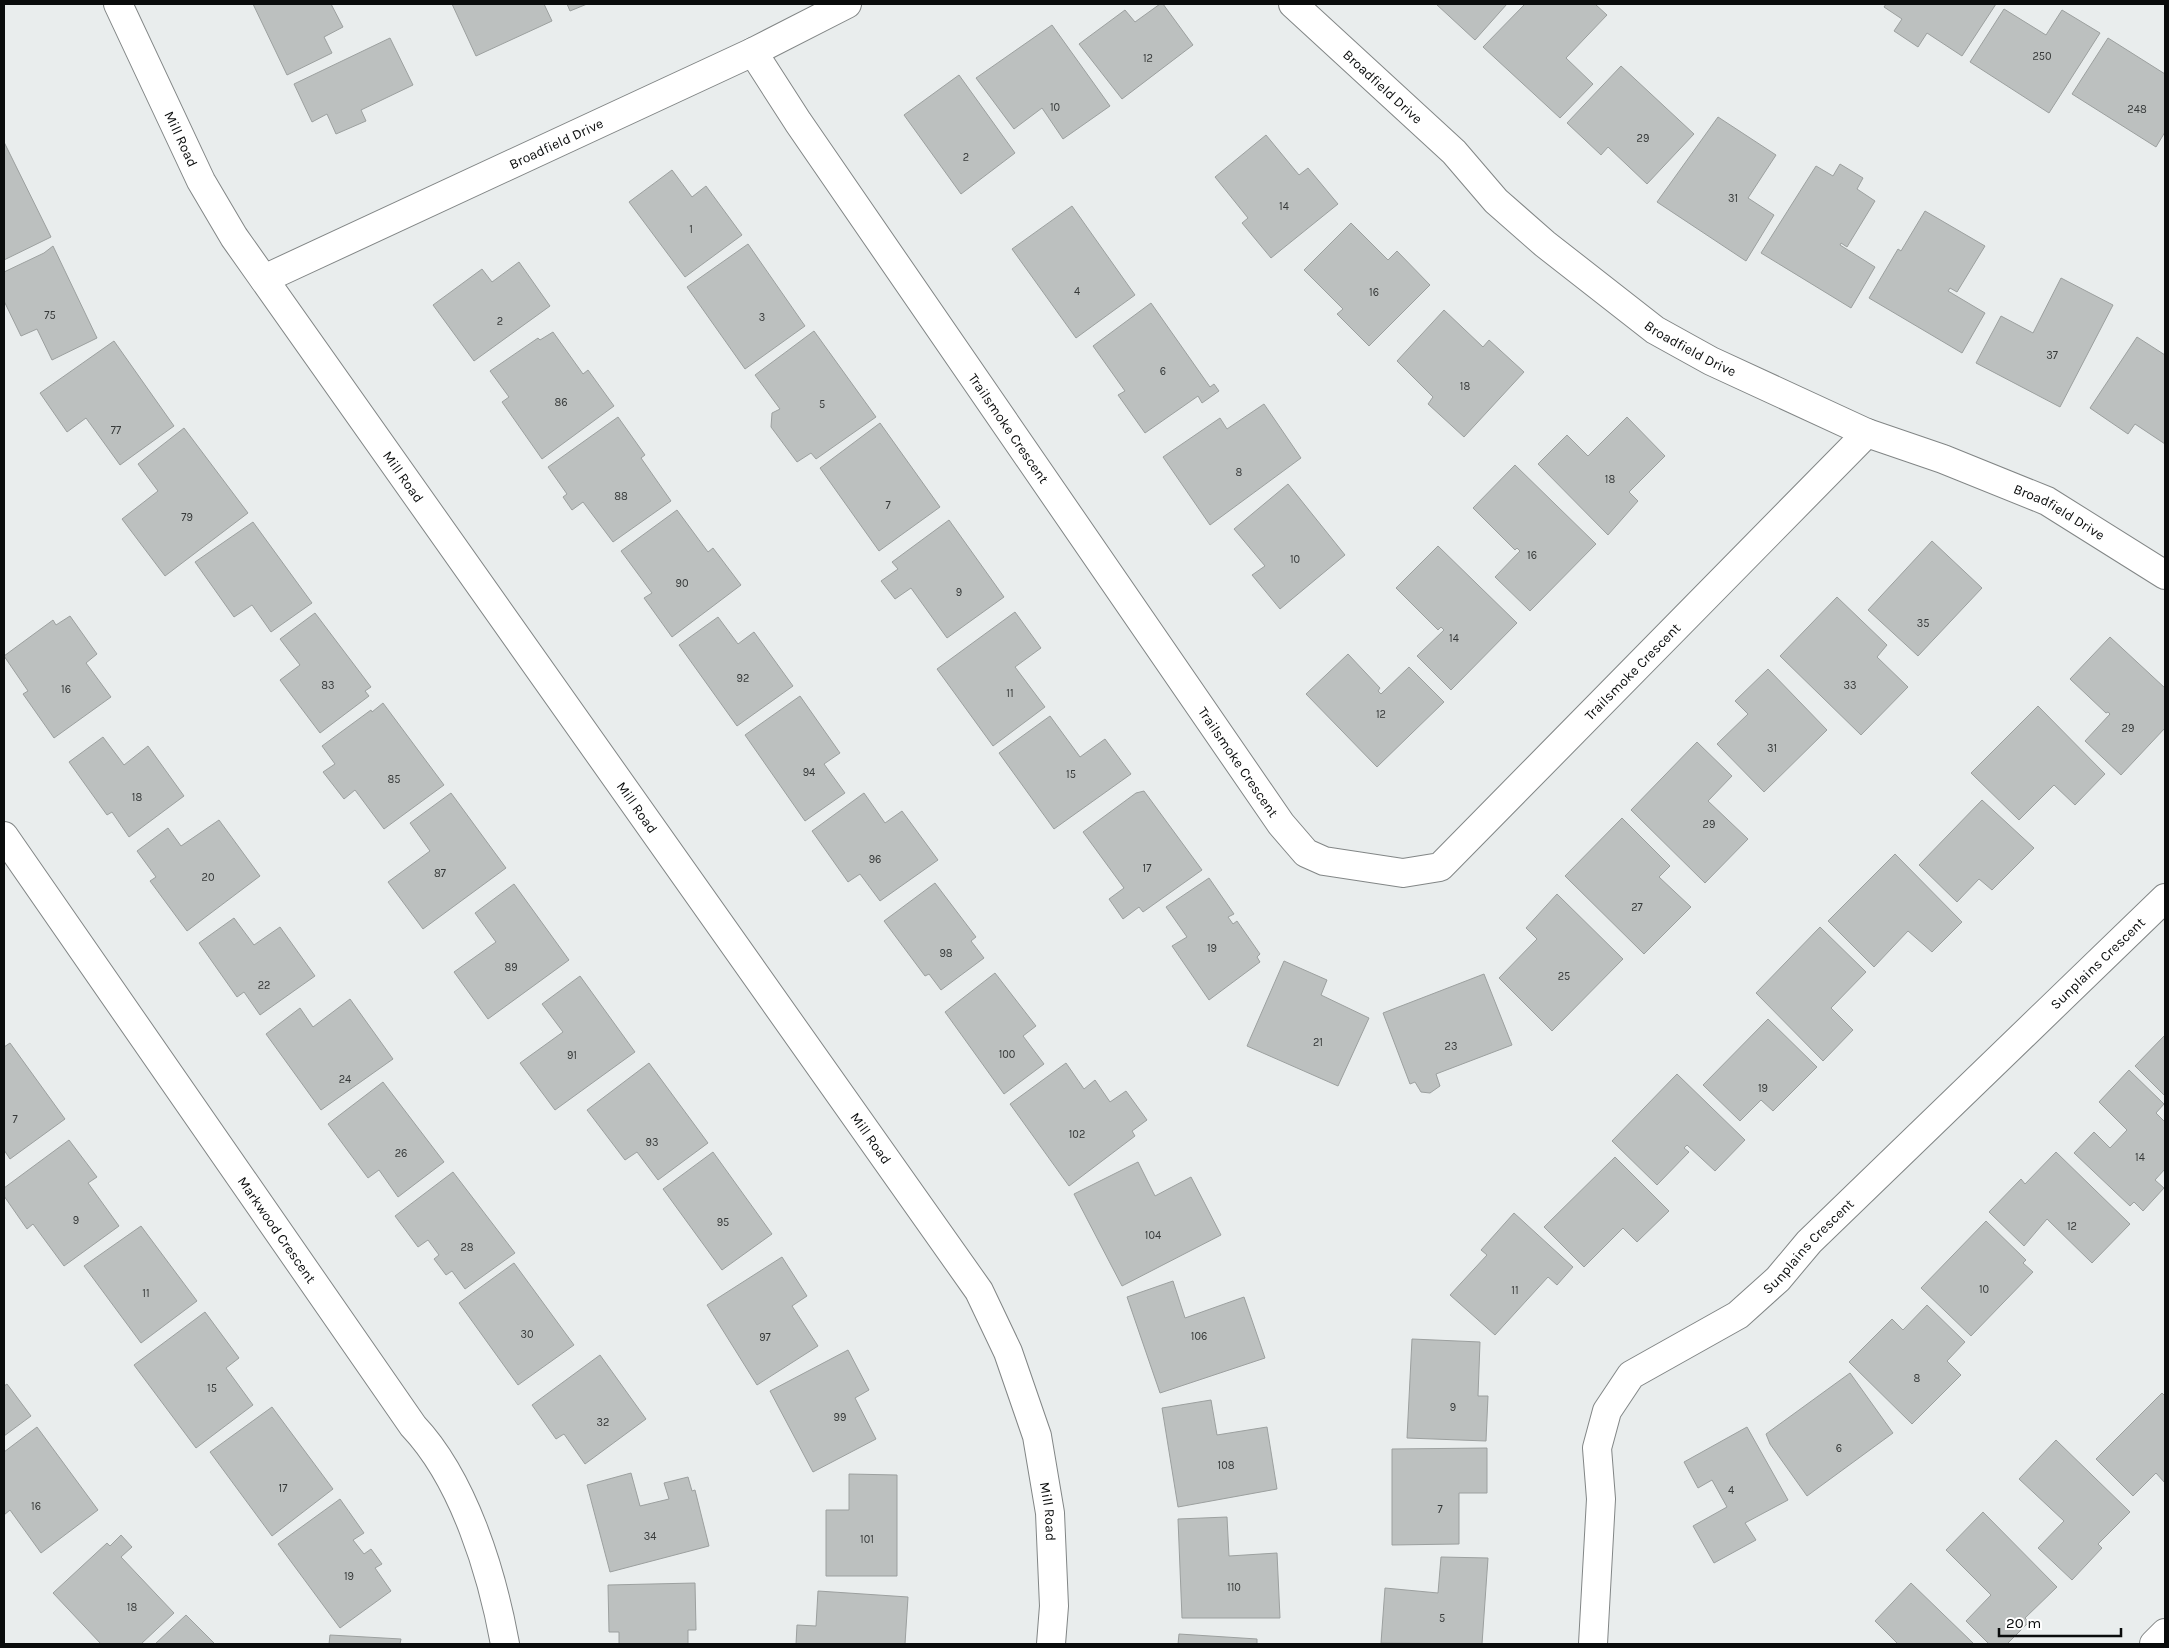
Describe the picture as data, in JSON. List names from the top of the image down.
{
  "streets": {
    "street": [
      "Broadfield Drive",
      "Mill Road",
      "Trailsmoke Crescent",
      "Sunplains Crescent",
      "Markwood Crescent"
    ]
  },
  "crossings": [
    ["Broadfield Drive", "Mill Road"],
    ["Broadfield Drive", "Trailsmoke Crescent"]
  ],
  "house_numbers": [
    "250",
    "12",
    "10",
    "248",
    "29",
    "2",
    "31",
    "14",
    "1",
    "4",
    "16",
    "75",
    "3",
    "2",
    "37",
    "6",
    "18",
    "86",
    "5",
    "77",
    "8",
    "18",
    "88",
    "7",
    "79",
    "16",
    "10",
    "90",
    "9",
    "35",
    "14",
    "92",
    "83",
    "33",
    "16",
    "11",
    "12",
    "29",
    "31",
    "94",
    "15",
    "85",
    "18",
    "29",
    "96",
    "17",
    "87",
    "20",
    "27",
    "19",
    "98",
    "89",
    "25",
    "22",
    "21",
    "23",
    "100",
    "91",
    "24",
    "19",
    "7",
    "102",
    "93",
    "26",
    "14",
    "9",
    "95",
    "12",
    "104",
    "28",
    "10",
    "11",
    "11",
    "30",
    "106",
    "97",
    "8",
    "15",
    "9",
    "99",
    "32",
    "6",
    "108",
    "17",
    "4",
    "16",
    "7",
    "34",
    "101",
    "19",
    "110",
    "18",
    "5"
  ],
  "scale_bar": "20 m"
}
